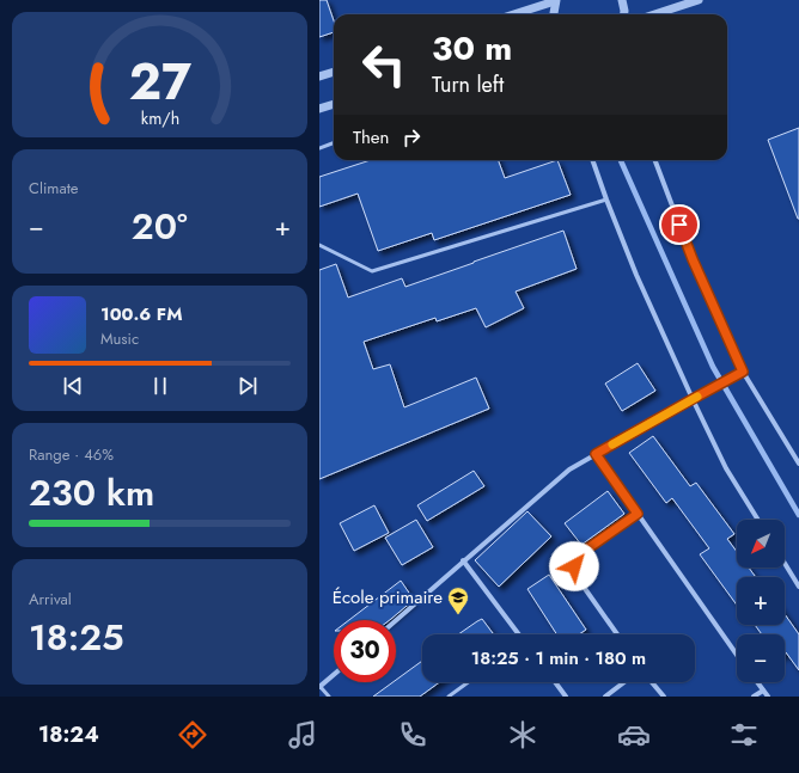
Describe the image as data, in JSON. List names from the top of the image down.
{
  "places": {
    "school or university": ["École primaire"]
  },
  "north": "bottom left",
  "page": {
    "turn": ["30 m", "Turn left"],
    "then": "Then",
    "tile": [
      "Climate",
      ["Range · 46%", "230 km"],
      ["Arrival", "18:25"]
    ],
    "heat": ["−", "20°", "+"],
    "song": ["100.6 FM", "Music"],
    "map_buttons": ["+", "−"],
    "limit": "30",
    "trip": "18:25 · 1 min · 180 m",
    "tabs": "18:24",
    "gauge": ["27", "km/h"]
  }
}
